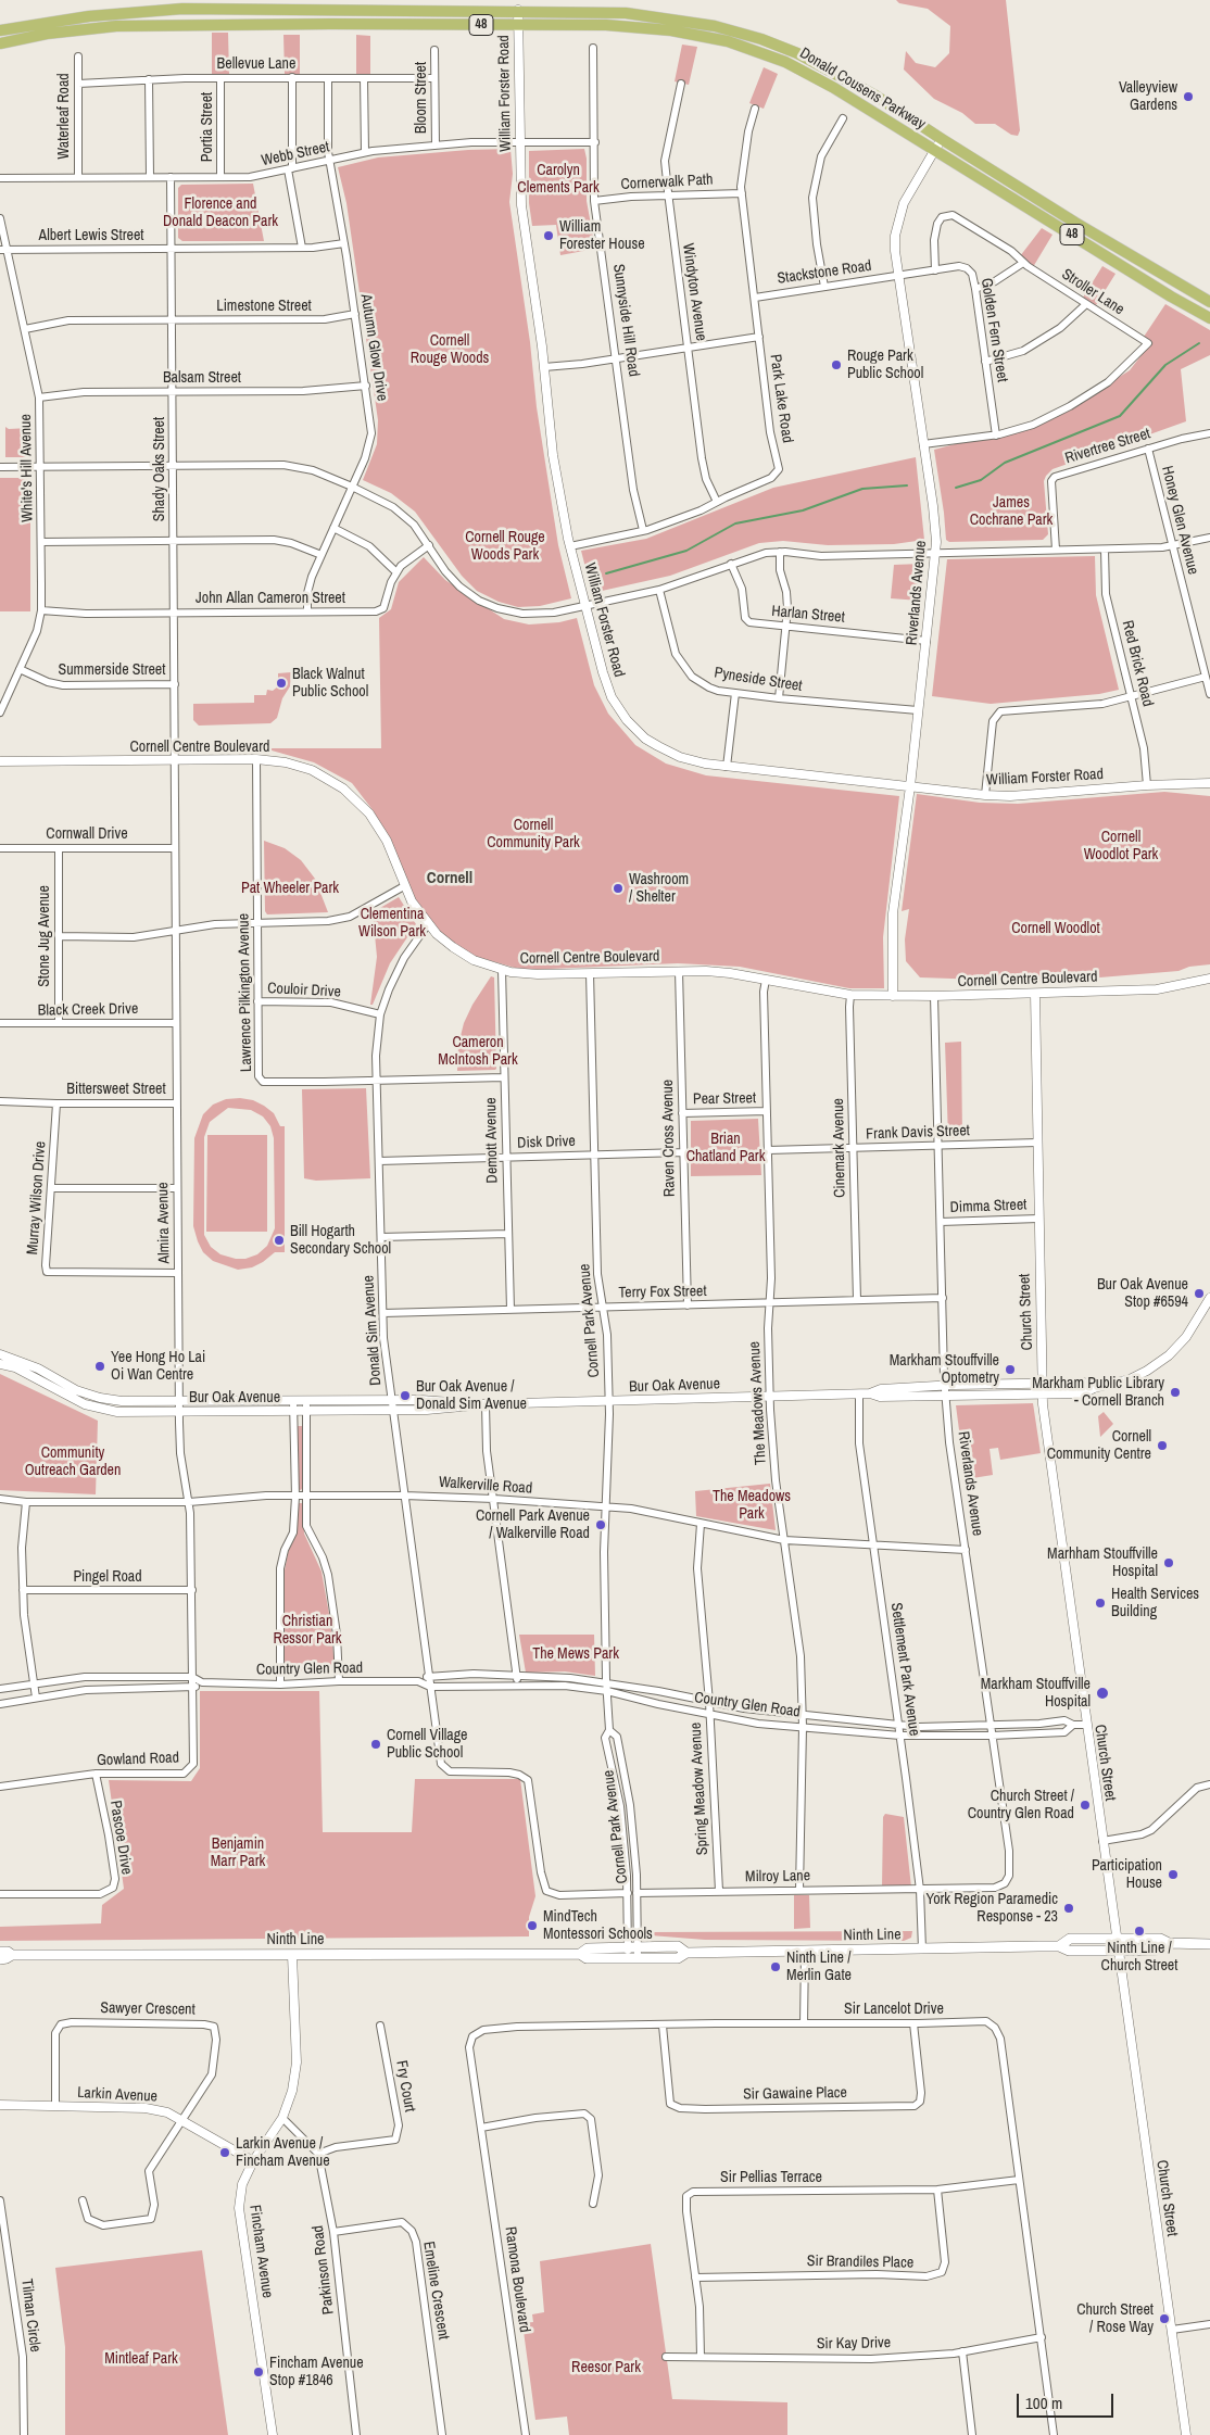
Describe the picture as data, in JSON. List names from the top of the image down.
{
  "streets": {
    "main road": ["48", "Donald Cousens Parkway", "Ninth Line"],
    "street": [
      "Bellevue Lane",
      "William Forster Road",
      "Bloom Street",
      "Waterleaf Road",
      "Portia Street",
      "Webb Street",
      "Cornerwalk Path",
      "Albert Lewis Street",
      "Stackstone Road",
      "Windyton Avenue",
      "Stroller Lane",
      "Limestone Street",
      "Sunnyside Hill Road",
      "Golden Fern Street",
      "Autumn Glow Drive",
      "Balsam Street",
      "Park Lake Road",
      "Rivertree Street",
      "White's Hill Avenue",
      "Shady Oaks Street",
      "Honey Glen Avenue",
      "Riverlands Avenue",
      "John Allan Cameron Street",
      "Harlan Street",
      "Red Brick Road",
      "Summerside Street",
      "Pyneside Street",
      "Cornell Centre Boulevard",
      "Cornwall Drive",
      "Stone Jug Avenue",
      "Couloir Drive",
      "Lawrence Pilkington Avenue",
      "Black Creek Drive",
      "Bittersweet Street",
      "Pear Street",
      "Frank Davis Street",
      "Raven Cross Avenue",
      "Demott Avenue",
      "Disk Drive",
      "Cinemark Avenue",
      "Murray Wilson Drive",
      "Dimma Street",
      "Almira Avenue",
      "Terry Fox Street",
      "Church Street",
      "Cornell Park Avenue",
      "Donald Sim Avenue",
      "Bur Oak Avenue",
      "The Meadows Avenue",
      "Walkerville Road",
      "Pingel Road",
      "Country Glen Road",
      "Settlement Park Avenue",
      "Gowland Road",
      "Spring Meadow Avenue",
      "Pascoe Drive",
      "Milroy Lane",
      "Sawyer Crescent",
      "Sir Lancelot Drive",
      "Fry Court",
      "Sir Gawaine Place",
      "Larkin Avenue",
      "Sir Pellias Terrace",
      "Fincham Avenue",
      "Sir Brandiles Place",
      "Parkinson Road",
      "Ramona Boulevard",
      "Emeline Crescent",
      "Tilman Circle",
      "Sir Kay Drive"
    ]
  },
  "crossings": [
    ["Bellevue Lane", "Bloom Street"],
    ["Bellevue Lane", "Waterleaf Road"],
    ["Bellevue Lane", "Portia Street"],
    ["Bellevue Lane", "Autumn Glow Drive"],
    ["Donald Cousens Parkway", "William Forster Road"],
    ["Donald Cousens Parkway", "Riverlands Avenue"],
    ["William Forster Road", "Webb Street"],
    ["William Forster Road", "Park Lake Road"],
    ["William Forster Road", "Riverlands Avenue"],
    ["William Forster Road", "Red Brick Road"],
    ["Bloom Street", "Webb Street"],
    ["Waterleaf Road", "Webb Street"],
    ["Portia Street", "Webb Street"],
    ["Webb Street", "Sunnyside Hill Road"],
    ["Webb Street", "Autumn Glow Drive"],
    ["Webb Street", "Shady Oaks Street"],
    ["Cornerwalk Path", "Windyton Avenue"],
    ["Cornerwalk Path", "Sunnyside Hill Road"],
    ["Cornerwalk Path", "Park Lake Road"],
    ["Albert Lewis Street", "Autumn Glow Drive"],
    ["Albert Lewis Street", "White's Hill Avenue"],
    ["Albert Lewis Street", "Shady Oaks Street"],
    ["Stackstone Road", "Golden Fern Street"],
    ["Stackstone Road", "Park Lake Road"],
    ["Stackstone Road", "Riverlands Avenue"],
    ["Windyton Avenue", "Park Lake Road"],
    ["Stroller Lane", "Golden Fern Street"],
    ["Limestone Street", "Autumn Glow Drive"],
    ["Limestone Street", "White's Hill Avenue"],
    ["Limestone Street", "Shady Oaks Street"],
    ["Sunnyside Hill Road", "Park Lake Road"],
    ["Golden Fern Street", "Riverlands Avenue"],
    ["Autumn Glow Drive", "Balsam Street"],
    ["Autumn Glow Drive", "John Allan Cameron Street"],
    ["Balsam Street", "White's Hill Avenue"],
    ["Balsam Street", "Shady Oaks Street"],
    ["Rivertree Street", "Honey Glen Avenue"],
    ["White's Hill Avenue", "John Allan Cameron Street"],
    ["White's Hill Avenue", "Summerside Street"],
    ["Shady Oaks Street", "John Allan Cameron Street"],
    ["Shady Oaks Street", "Summerside Street"],
    ["Shady Oaks Street", "Cornell Centre Boulevard"],
    ["Shady Oaks Street", "Almira Avenue"],
    ["Riverlands Avenue", "Harlan Street"],
    ["Riverlands Avenue", "Pyneside Street"],
    ["Riverlands Avenue", "Cornell Centre Boulevard"],
    ["Riverlands Avenue", "Frank Davis Street"],
    ["Riverlands Avenue", "Dimma Street"],
    ["Riverlands Avenue", "Terry Fox Street"],
    ["Riverlands Avenue", "Bur Oak Avenue"],
    ["Riverlands Avenue", "Walkerville Road"],
    ["Riverlands Avenue", "Country Glen Road"],
    ["Riverlands Avenue", "Settlement Park Avenue"],
    ["Riverlands Avenue", "Milroy Lane"],
    ["Cornell Centre Boulevard", "Lawrence Pilkington Avenue"],
    ["Cornell Centre Boulevard", "Raven Cross Avenue"],
    ["Cornell Centre Boulevard", "Demott Avenue"],
    ["Cornell Centre Boulevard", "Cinemark Avenue"],
    ["Cornell Centre Boulevard", "Almira Avenue"],
    ["Cornell Centre Boulevard", "Church Street"],
    ["Cornell Centre Boulevard", "Cornell Park Avenue"],
    ["Cornell Centre Boulevard", "Donald Sim Avenue"],
    ["Cornell Centre Boulevard", "The Meadows Avenue"],
    ["Cornwall Drive", "Stone Jug Avenue"],
    ["Cornwall Drive", "Almira Avenue"],
    ["Stone Jug Avenue", "Black Creek Drive"],
    ["Couloir Drive", "Lawrence Pilkington Avenue"],
    ["Couloir Drive", "Donald Sim Avenue"],
    ["Lawrence Pilkington Avenue", "Demott Avenue"],
    ["Lawrence Pilkington Avenue", "Donald Sim Avenue"],
    ["Black Creek Drive", "Almira Avenue"],
    ["Bittersweet Street", "Murray Wilson Drive"],
    ["Bittersweet Street", "Almira Avenue"],
    ["Pear Street", "Raven Cross Avenue"],
    ["Pear Street", "The Meadows Avenue"],
    ["Frank Davis Street", "Cinemark Avenue"],
    ["Frank Davis Street", "Church Street"],
    ["Frank Davis Street", "The Meadows Avenue"],
    ["Raven Cross Avenue", "Disk Drive"],
    ["Raven Cross Avenue", "Terry Fox Street"],
    ["Demott Avenue", "Disk Drive"],
    ["Demott Avenue", "Terry Fox Street"],
    ["Disk Drive", "Cornell Park Avenue"],
    ["Disk Drive", "Donald Sim Avenue"],
    ["Cinemark Avenue", "Terry Fox Street"],
    ["Murray Wilson Drive", "Almira Avenue"],
    ["Dimma Street", "Church Street"],
    ["Almira Avenue", "Bur Oak Avenue"],
    ["Almira Avenue", "Walkerville Road"],
    ["Almira Avenue", "Pingel Road"],
    ["Almira Avenue", "Country Glen Road"],
    ["Almira Avenue", "Gowland Road"],
    ["Terry Fox Street", "Cornell Park Avenue"],
    ["Terry Fox Street", "Donald Sim Avenue"],
    ["Terry Fox Street", "The Meadows Avenue"],
    ["Church Street", "Bur Oak Avenue"],
    ["Church Street", "Country Glen Road"],
    ["Church Street", "Ninth Line"],
    ["Cornell Park Avenue", "Donald Sim Avenue"],
    ["Cornell Park Avenue", "Bur Oak Avenue"],
    ["Cornell Park Avenue", "Walkerville Road"],
    ["Cornell Park Avenue", "Country Glen Road"],
    ["Cornell Park Avenue", "Milroy Lane"],
    ["Cornell Park Avenue", "Ninth Line"],
    ["Donald Sim Avenue", "Bur Oak Avenue"],
    ["Donald Sim Avenue", "Walkerville Road"],
    ["Donald Sim Avenue", "Country Glen Road"],
    ["Bur Oak Avenue", "The Meadows Avenue"],
    ["Bur Oak Avenue", "Settlement Park Avenue"],
    ["The Meadows Avenue", "Walkerville Road"],
    ["The Meadows Avenue", "Country Glen Road"],
    ["The Meadows Avenue", "Milroy Lane"],
    ["Walkerville Road", "Settlement Park Avenue"],
    ["Walkerville Road", "Spring Meadow Avenue"],
    ["Country Glen Road", "Settlement Park Avenue"],
    ["Country Glen Road", "Gowland Road"],
    ["Country Glen Road", "Spring Meadow Avenue"],
    ["Settlement Park Avenue", "Milroy Lane"],
    ["Settlement Park Avenue", "Ninth Line"],
    ["Gowland Road", "Pascoe Drive"],
    ["Spring Meadow Avenue", "Milroy Lane"],
    ["Ninth Line", "Fincham Avenue"],
    ["Sawyer Crescent", "Larkin Avenue"],
    ["Sir Lancelot Drive", "Sir Gawaine Place"],
    ["Sir Lancelot Drive", "Sir Pellias Terrace"],
    ["Sir Lancelot Drive", "Ramona Boulevard"],
    ["Sir Lancelot Drive", "Sir Kay Drive"],
    ["Fry Court", "Parkinson Road"],
    ["Larkin Avenue", "Fincham Avenue"],
    ["Sir Pellias Terrace", "Sir Brandiles Place"],
    ["Sir Pellias Terrace", "Sir Kay Drive"],
    ["Parkinson Road", "Emeline Crescent"]
  ],
  "districts": ["Cornell"],
  "parks": [
    "Carolyn Clements Park",
    "Florence and Donald Deacon Park",
    "Cornell Rouge Woods",
    "James Cochrane Park",
    "Cornell Rouge Woods Park",
    "Cornell Community Park",
    "Cornell Woodlot Park",
    "Pat Wheeler Park",
    "Clementina Wilson Park",
    "Cornell Woodlot",
    "Cameron McIntosh Park",
    "Brian Chatland Park",
    "Community Outreach Garden",
    "The Meadows Park",
    "Christian Ressor Park",
    "The Mews Park",
    "Benjamin Marr Park",
    "Mintleaf Park",
    "Reesor Park"
  ],
  "places": [
    "Valleyview Gardens",
    "William Forester House",
    "Rouge Park Public School",
    "Black Walnut Public School",
    "Washroom / Shelter",
    "Bill Hogarth Secondary School",
    "Bur Oak Avenue Stop #6594",
    "Yee Hong Ho Lai Oi Wan Centre",
    "Markham Stouffville Optometry",
    "Markham Public Library - Cornell Branch",
    "Bur Oak Avenue / Donald Sim Avenue",
    "Cornell Community Centre",
    "Cornell Park Avenue / Walkerville Road",
    "Marhham Stouffville Hospital",
    "Health Services Building",
    "Markham Stouffville Hospital",
    "Cornell Village Public School",
    "Church Street / Country Glen Road",
    "Participation House",
    "York Region Paramedic Response - 23",
    "MindTech Montessori Schools",
    "Ninth Line / Church Street",
    "Ninth Line / Merlin Gate",
    "Larkin Avenue / Fincham Avenue",
    "Church Street / Rose Way",
    "Fincham Avenue Stop #1846"
  ],
  "scale_bar": "100 m"
}
